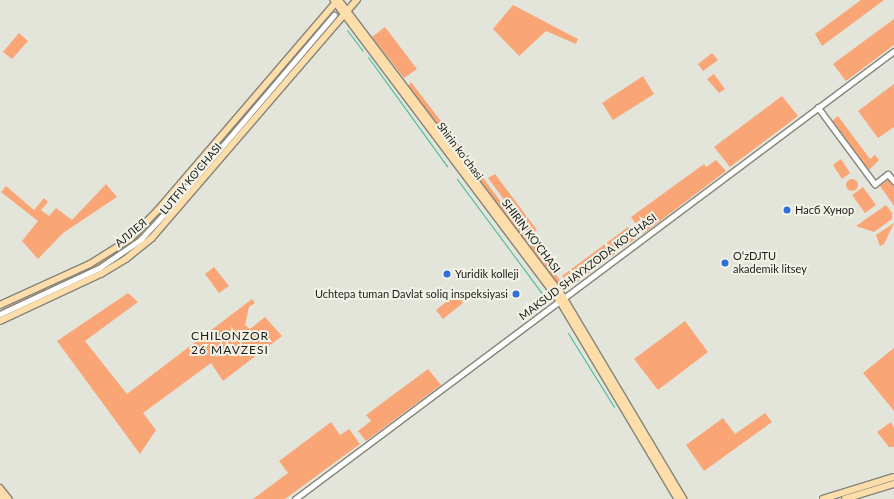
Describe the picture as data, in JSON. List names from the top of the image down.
{
  "streets": {
    "main road": ["LUTFIY KO'CHASI", "SHIRIN KO'CHASI"],
    "street": ["АЛЛЕЯ", "MAKSUD SHAYXZODA KO'CHASI"]
  },
  "crossings": [
    ["LUTFIY KO'CHASI", "SHIRIN KO'CHASI"],
    ["SHIRIN KO'CHASI", "MAKSUD SHAYXZODA KO'CHASI"]
  ],
  "districts": ["CHILONZOR 26 MAVZESI"],
  "places": [
    "Насб Хунор",
    "OʻzDJTU akademik litsey",
    "Yuridik kolleji",
    "Uchtepa tuman Davlat soliq inspeksiyasi"
  ]
}
